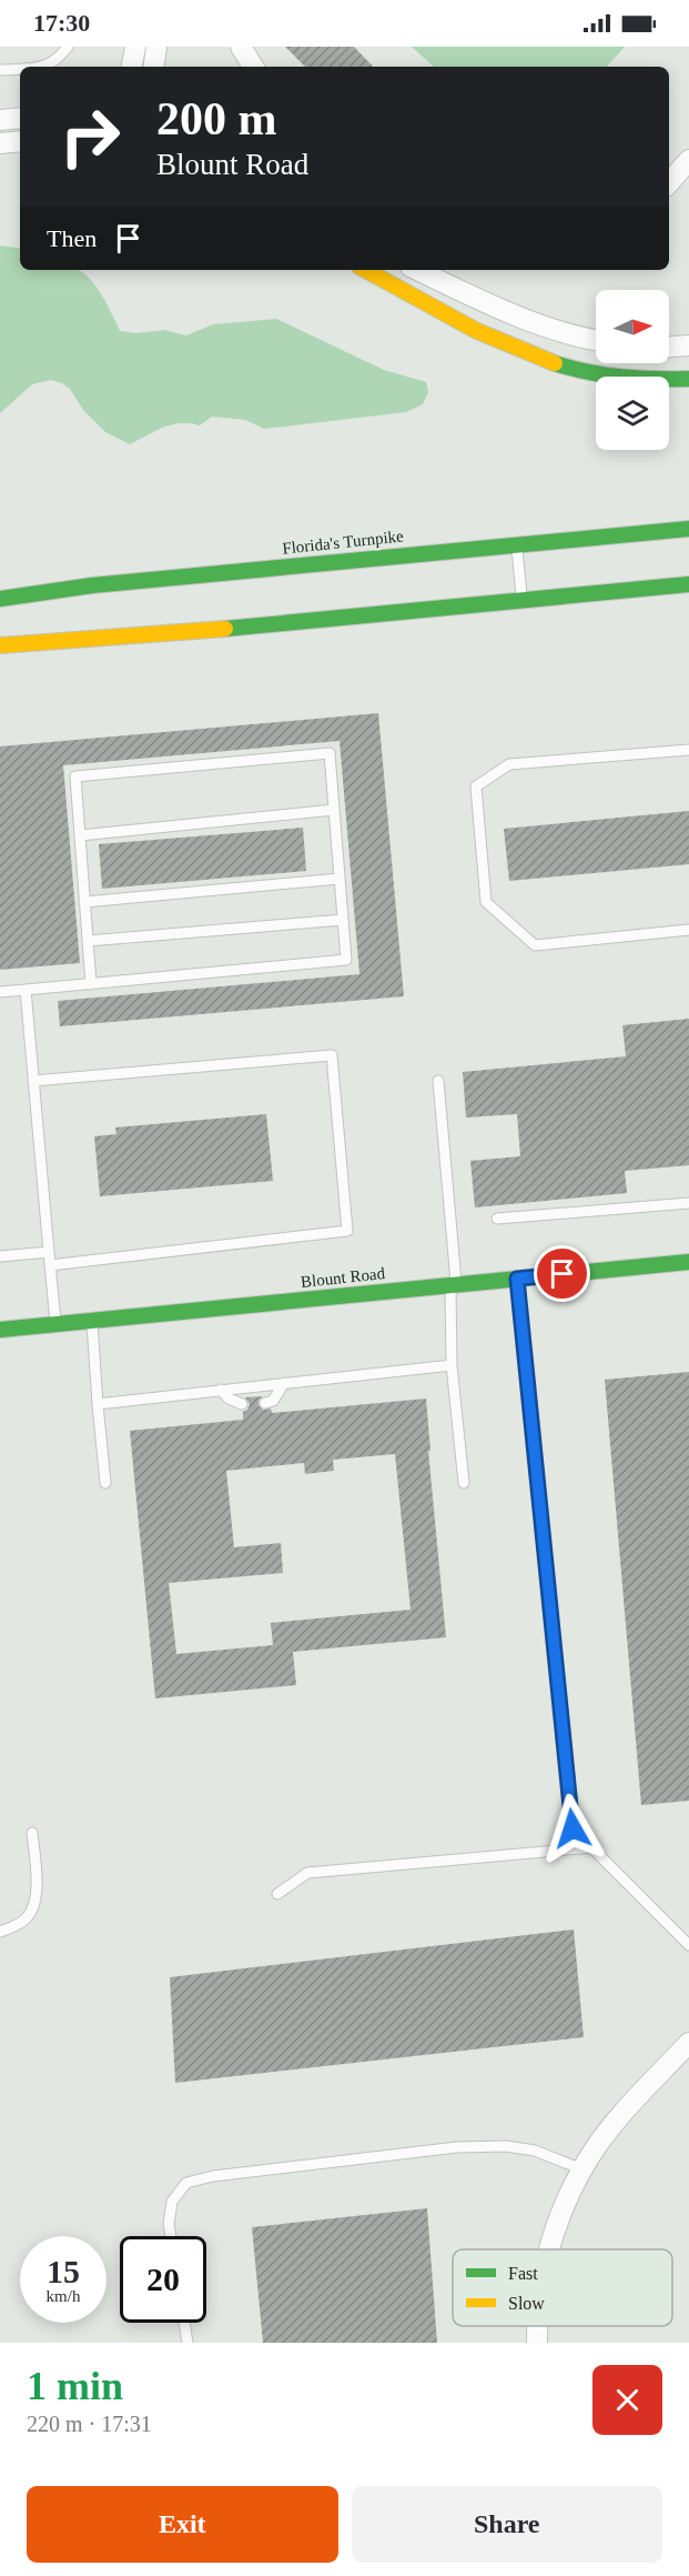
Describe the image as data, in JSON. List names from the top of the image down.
{
  "streets": {
    "main road": ["Florida's Turnpike", "Blount Road"]
  },
  "legend": ["Fast", "Slow"],
  "north": "right",
  "page": {
    "status": "17:30",
    "turn": ["200 m", "Blount Road"],
    "then": "Then",
    "speed": "15 km/h",
    "limit": "20",
    "heading": ["1 min", "220 m · 17:31"],
    "buttons": ["Exit", "Share"]
  }
}
